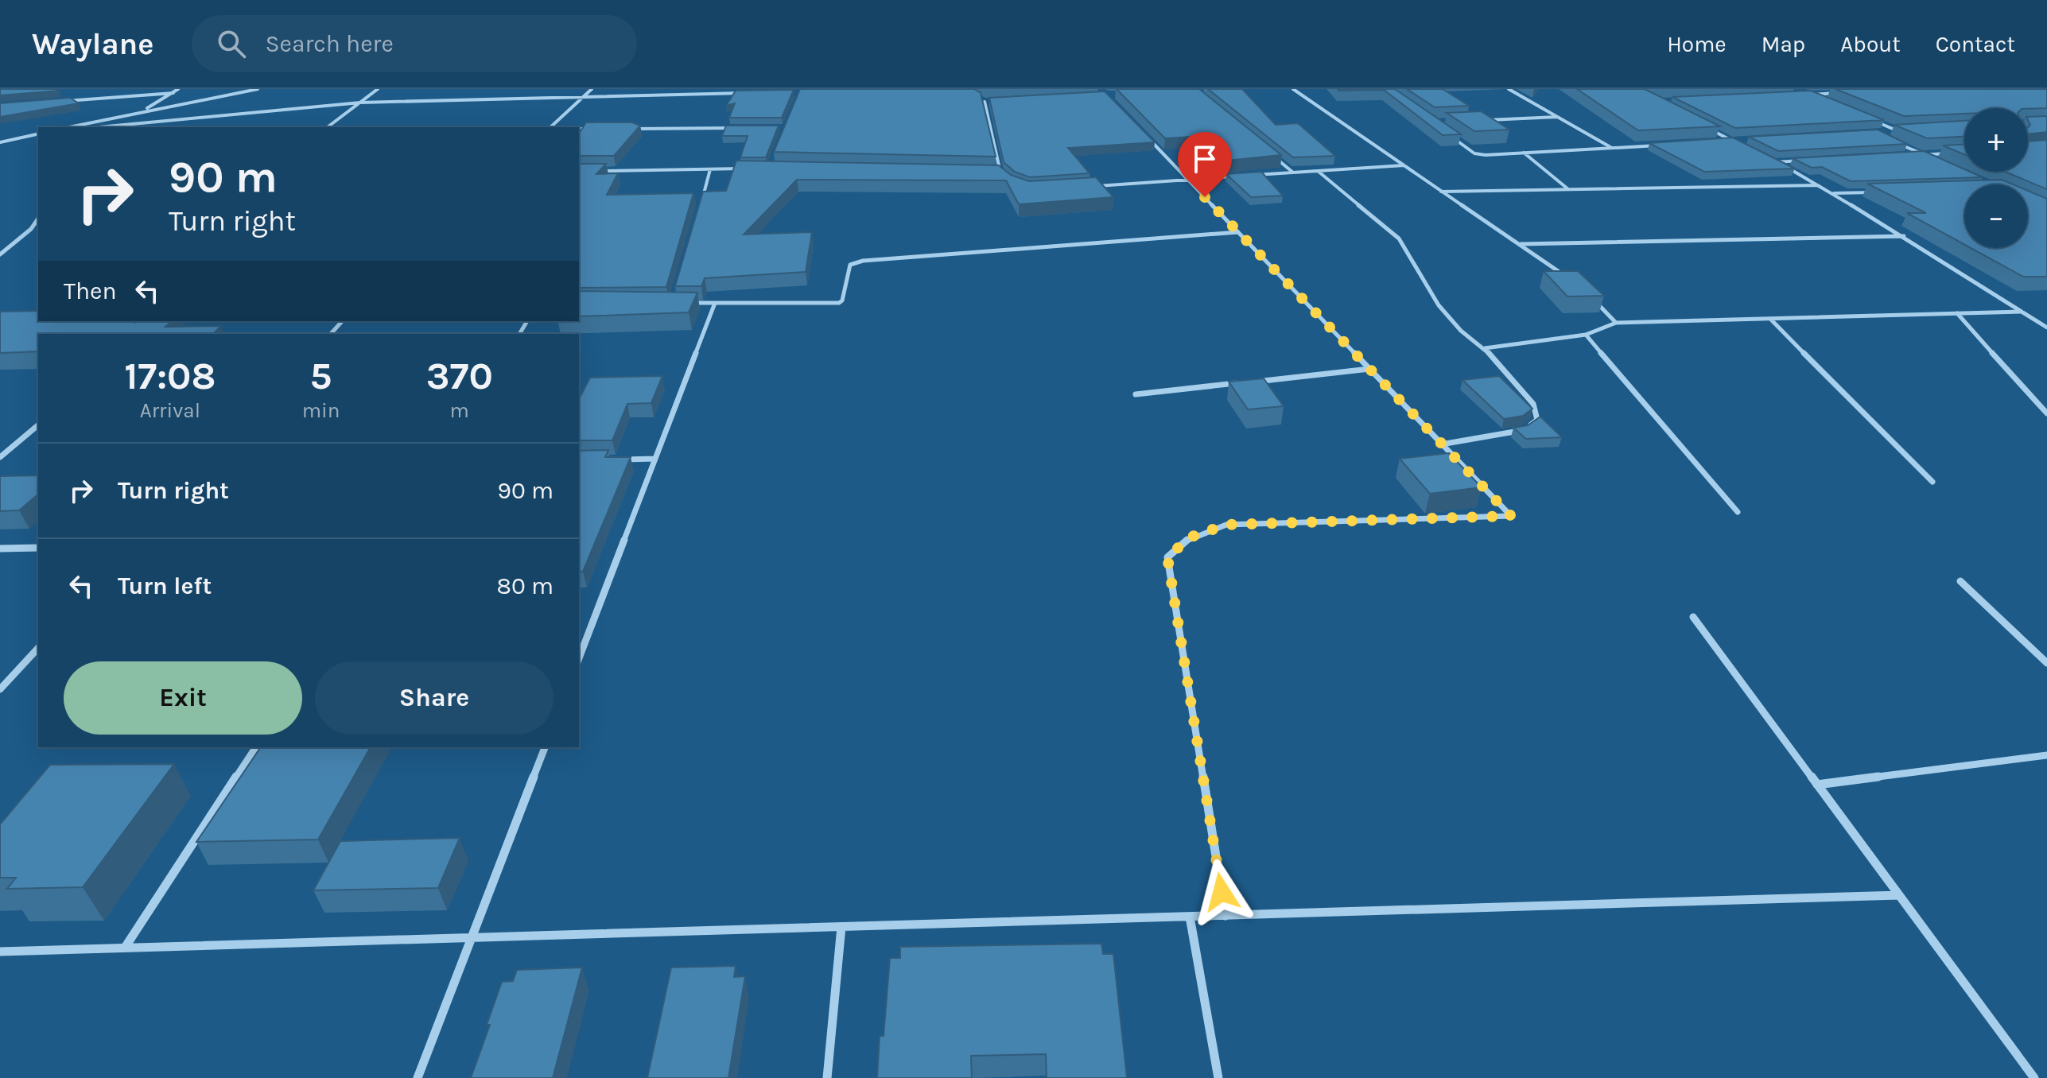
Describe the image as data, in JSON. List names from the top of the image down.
{
  "page": {
    "header": "Waylane",
    "search": "Search here",
    "nav": [
      "Home",
      "Map",
      "About",
      "Contact"
    ],
    "map_buttons": ["+", "−"],
    "turn": ["90 m", "Turn right"],
    "then": "Then",
    "eta": [
      "17:08",
      "Arrival",
      "5",
      "min",
      "370",
      "m"
    ],
    "list": [
      {
        "name": "Turn right",
        "value": "90 m"
      },
      {
        "name": "Turn left",
        "value": "80 m"
      }
    ],
    "buttons": ["Exit", "Share"]
  }
}
